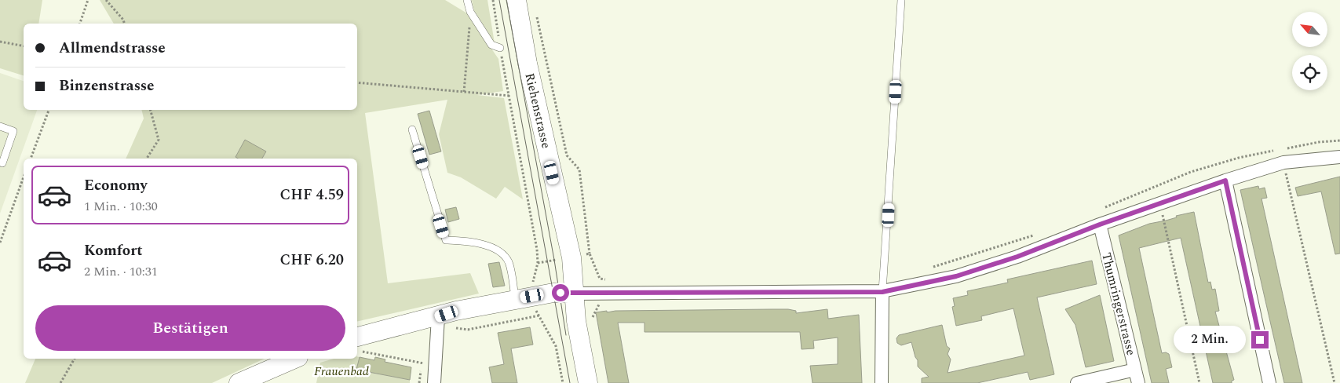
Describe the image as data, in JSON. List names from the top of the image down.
{
  "streets": {
    "main road": ["Riehenstrasse"],
    "street": ["Thumringerstrasse"]
  },
  "parks": ["Frauenbad"],
  "north": "top left",
  "page": {
    "banner": ["Allmendstrasse", "Binzenstrasse"],
    "list": [
      {
        "name": "Economy",
        "note": "1 Min. · 10:30",
        "value": "CHF 4.59"
      },
      {
        "name": "Komfort",
        "note": "2 Min. · 10:31",
        "value": "CHF 6.20"
      }
    ],
    "buttons": "Bestätigen",
    "bubble": "2 Min."
  }
}
